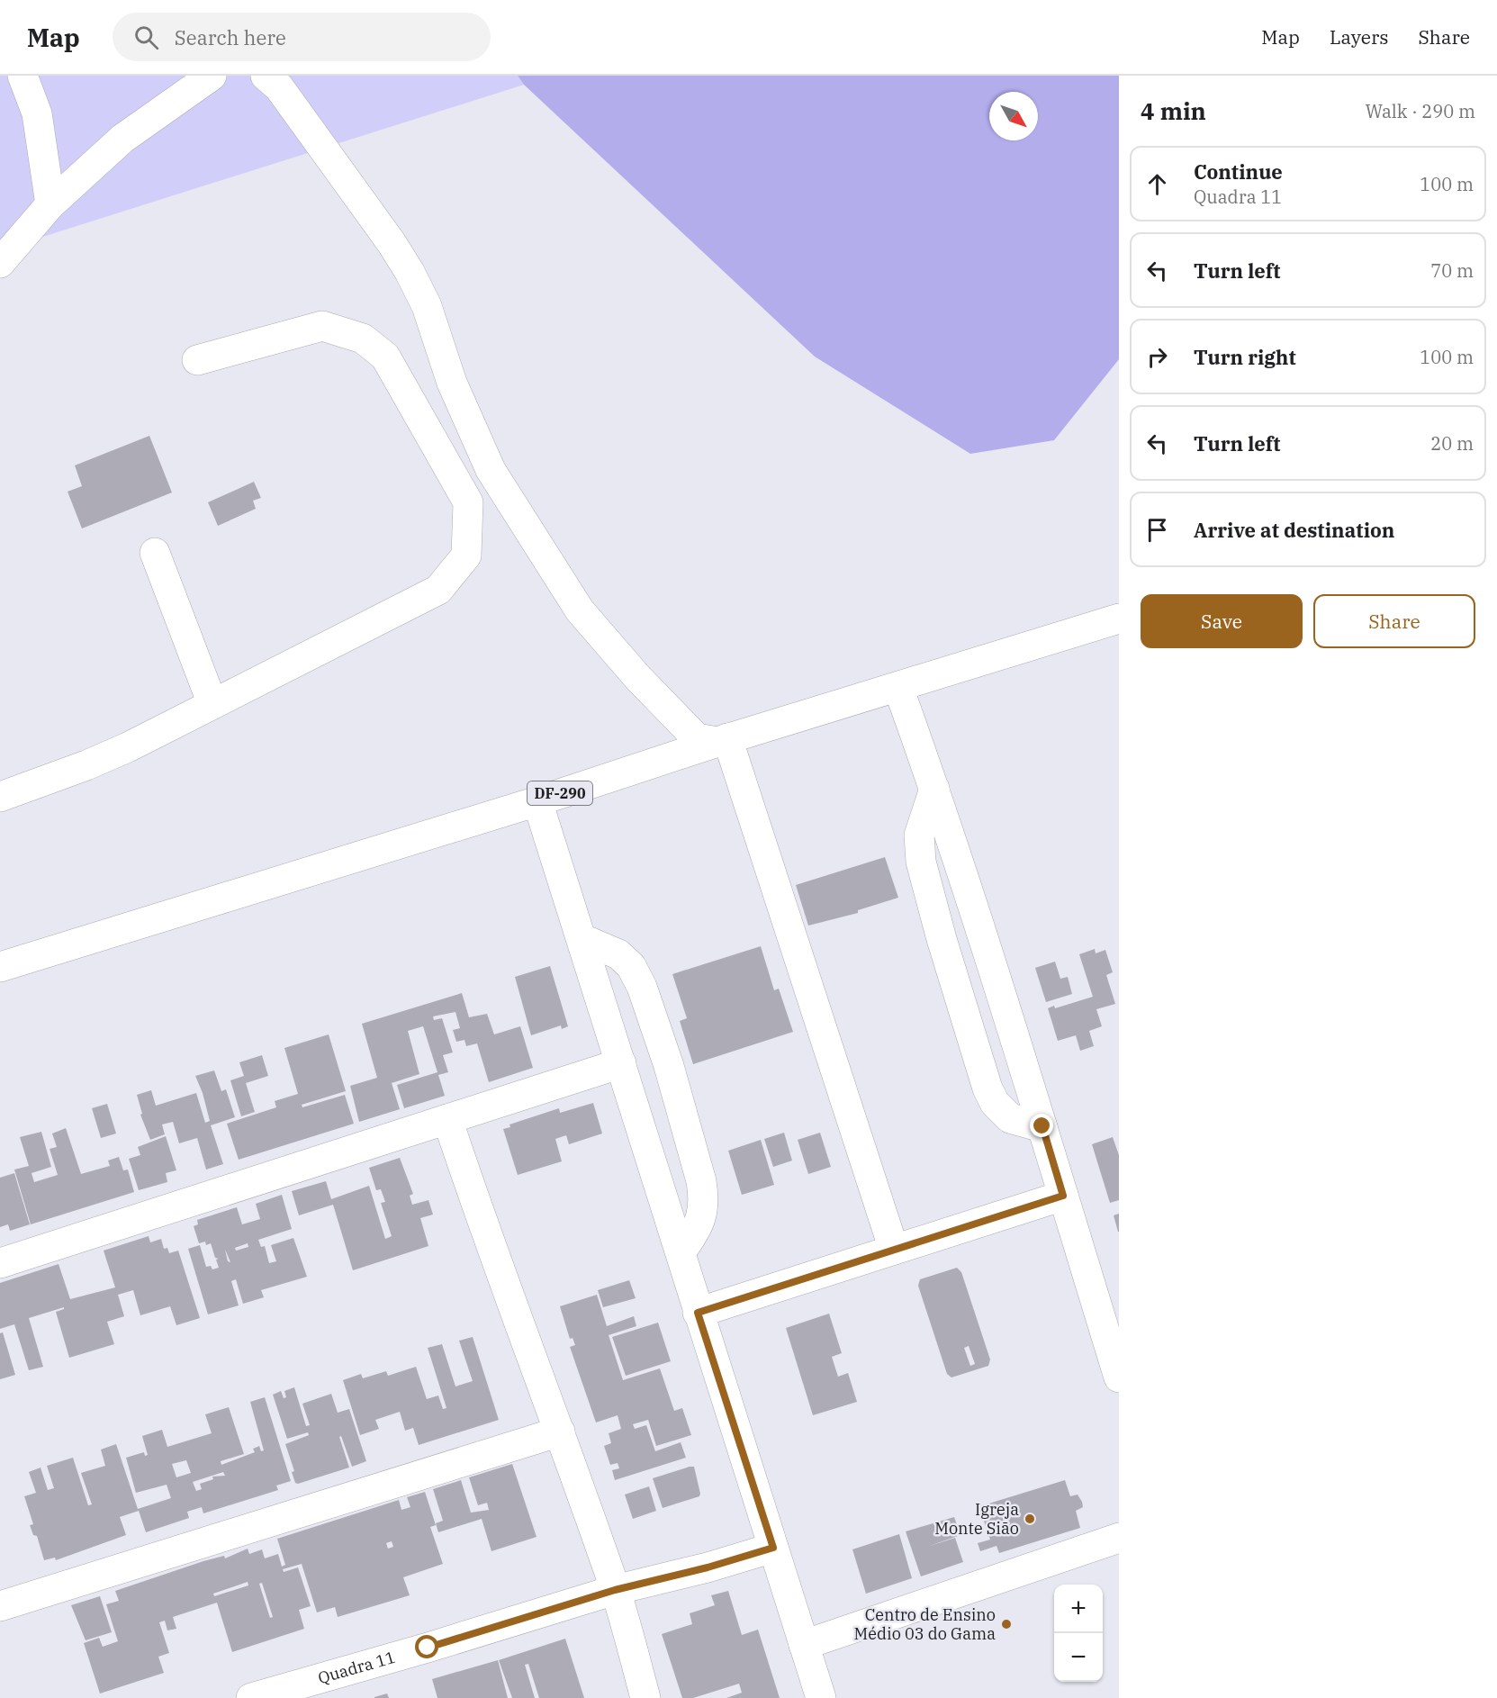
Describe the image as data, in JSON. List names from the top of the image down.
{
  "streets": {
    "main road": ["DF-290", "Quadra 11"]
  },
  "places": ["Igreja Monte Sião", "Centro de Ensino Médio 03 do Gama"],
  "north": "bottom right",
  "page": {
    "header": "Map",
    "search": "Search here",
    "nav": ["Map", "Layers", "Share"],
    "heading": ["4 min", "Walk · 290 m"],
    "list": [
      ["Continue", "Quadra 11", "100 m"],
      ["Turn left", "70 m"],
      ["Turn right", "100 m"],
      ["Turn left", "20 m"],
      "Arrive at destination"
    ],
    "buttons": ["Save", "Share"],
    "map_buttons": ["+", "−"]
  }
}
